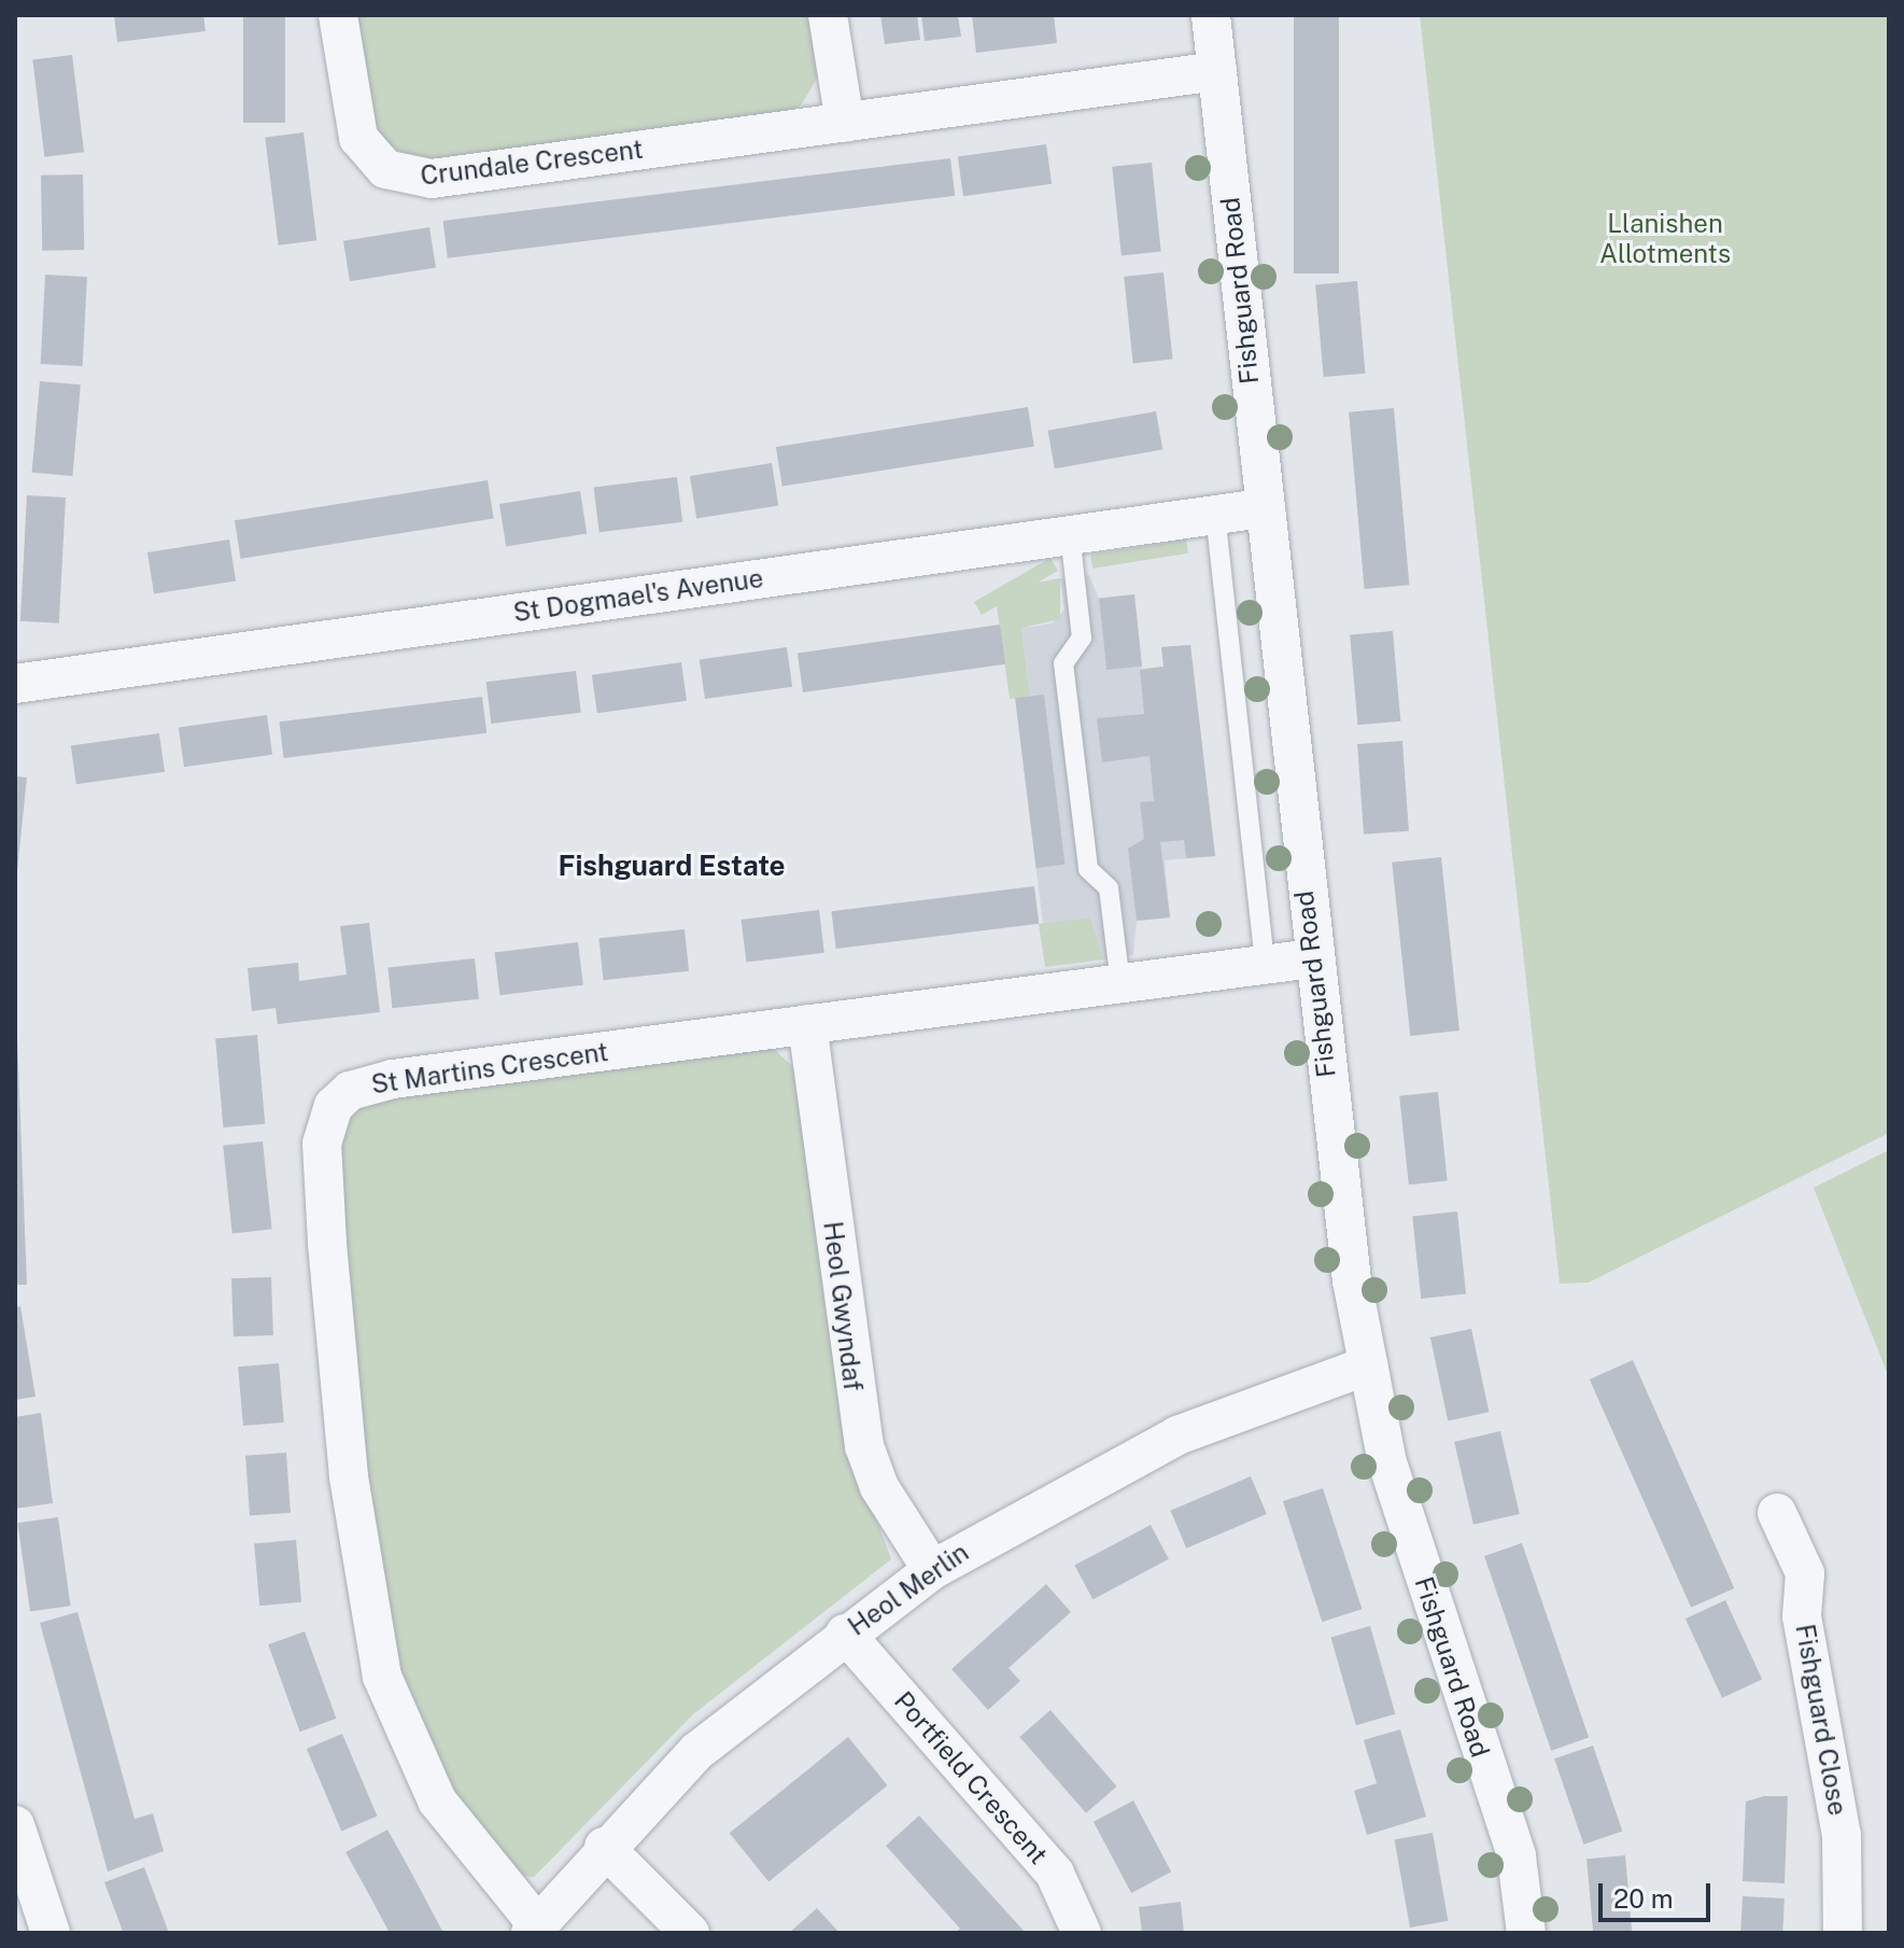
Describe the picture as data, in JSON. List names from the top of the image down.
{
  "streets": {
    "street": [
      "Crundale Crescent",
      "Fishguard Road",
      "St Dogmael's Avenue",
      "St Martins Crescent",
      "Heol Gwyndaf",
      "Heol Merlin",
      "Fishguard Close",
      "Portfield Crescent"
    ]
  },
  "crossings": [
    ["Crundale Crescent", "Fishguard Road"],
    ["Fishguard Road", "St Dogmael's Avenue"],
    ["Fishguard Road", "St Martins Crescent"],
    ["Fishguard Road", "Heol Merlin"],
    ["St Martins Crescent", "Heol Gwyndaf"],
    ["St Martins Crescent", "Heol Merlin"],
    ["Heol Gwyndaf", "Heol Merlin"],
    ["Heol Merlin", "Portfield Crescent"]
  ],
  "districts": ["Fishguard Estate"],
  "parks": ["Llanishen Allotments"],
  "scale_bar": "20 m"
}
